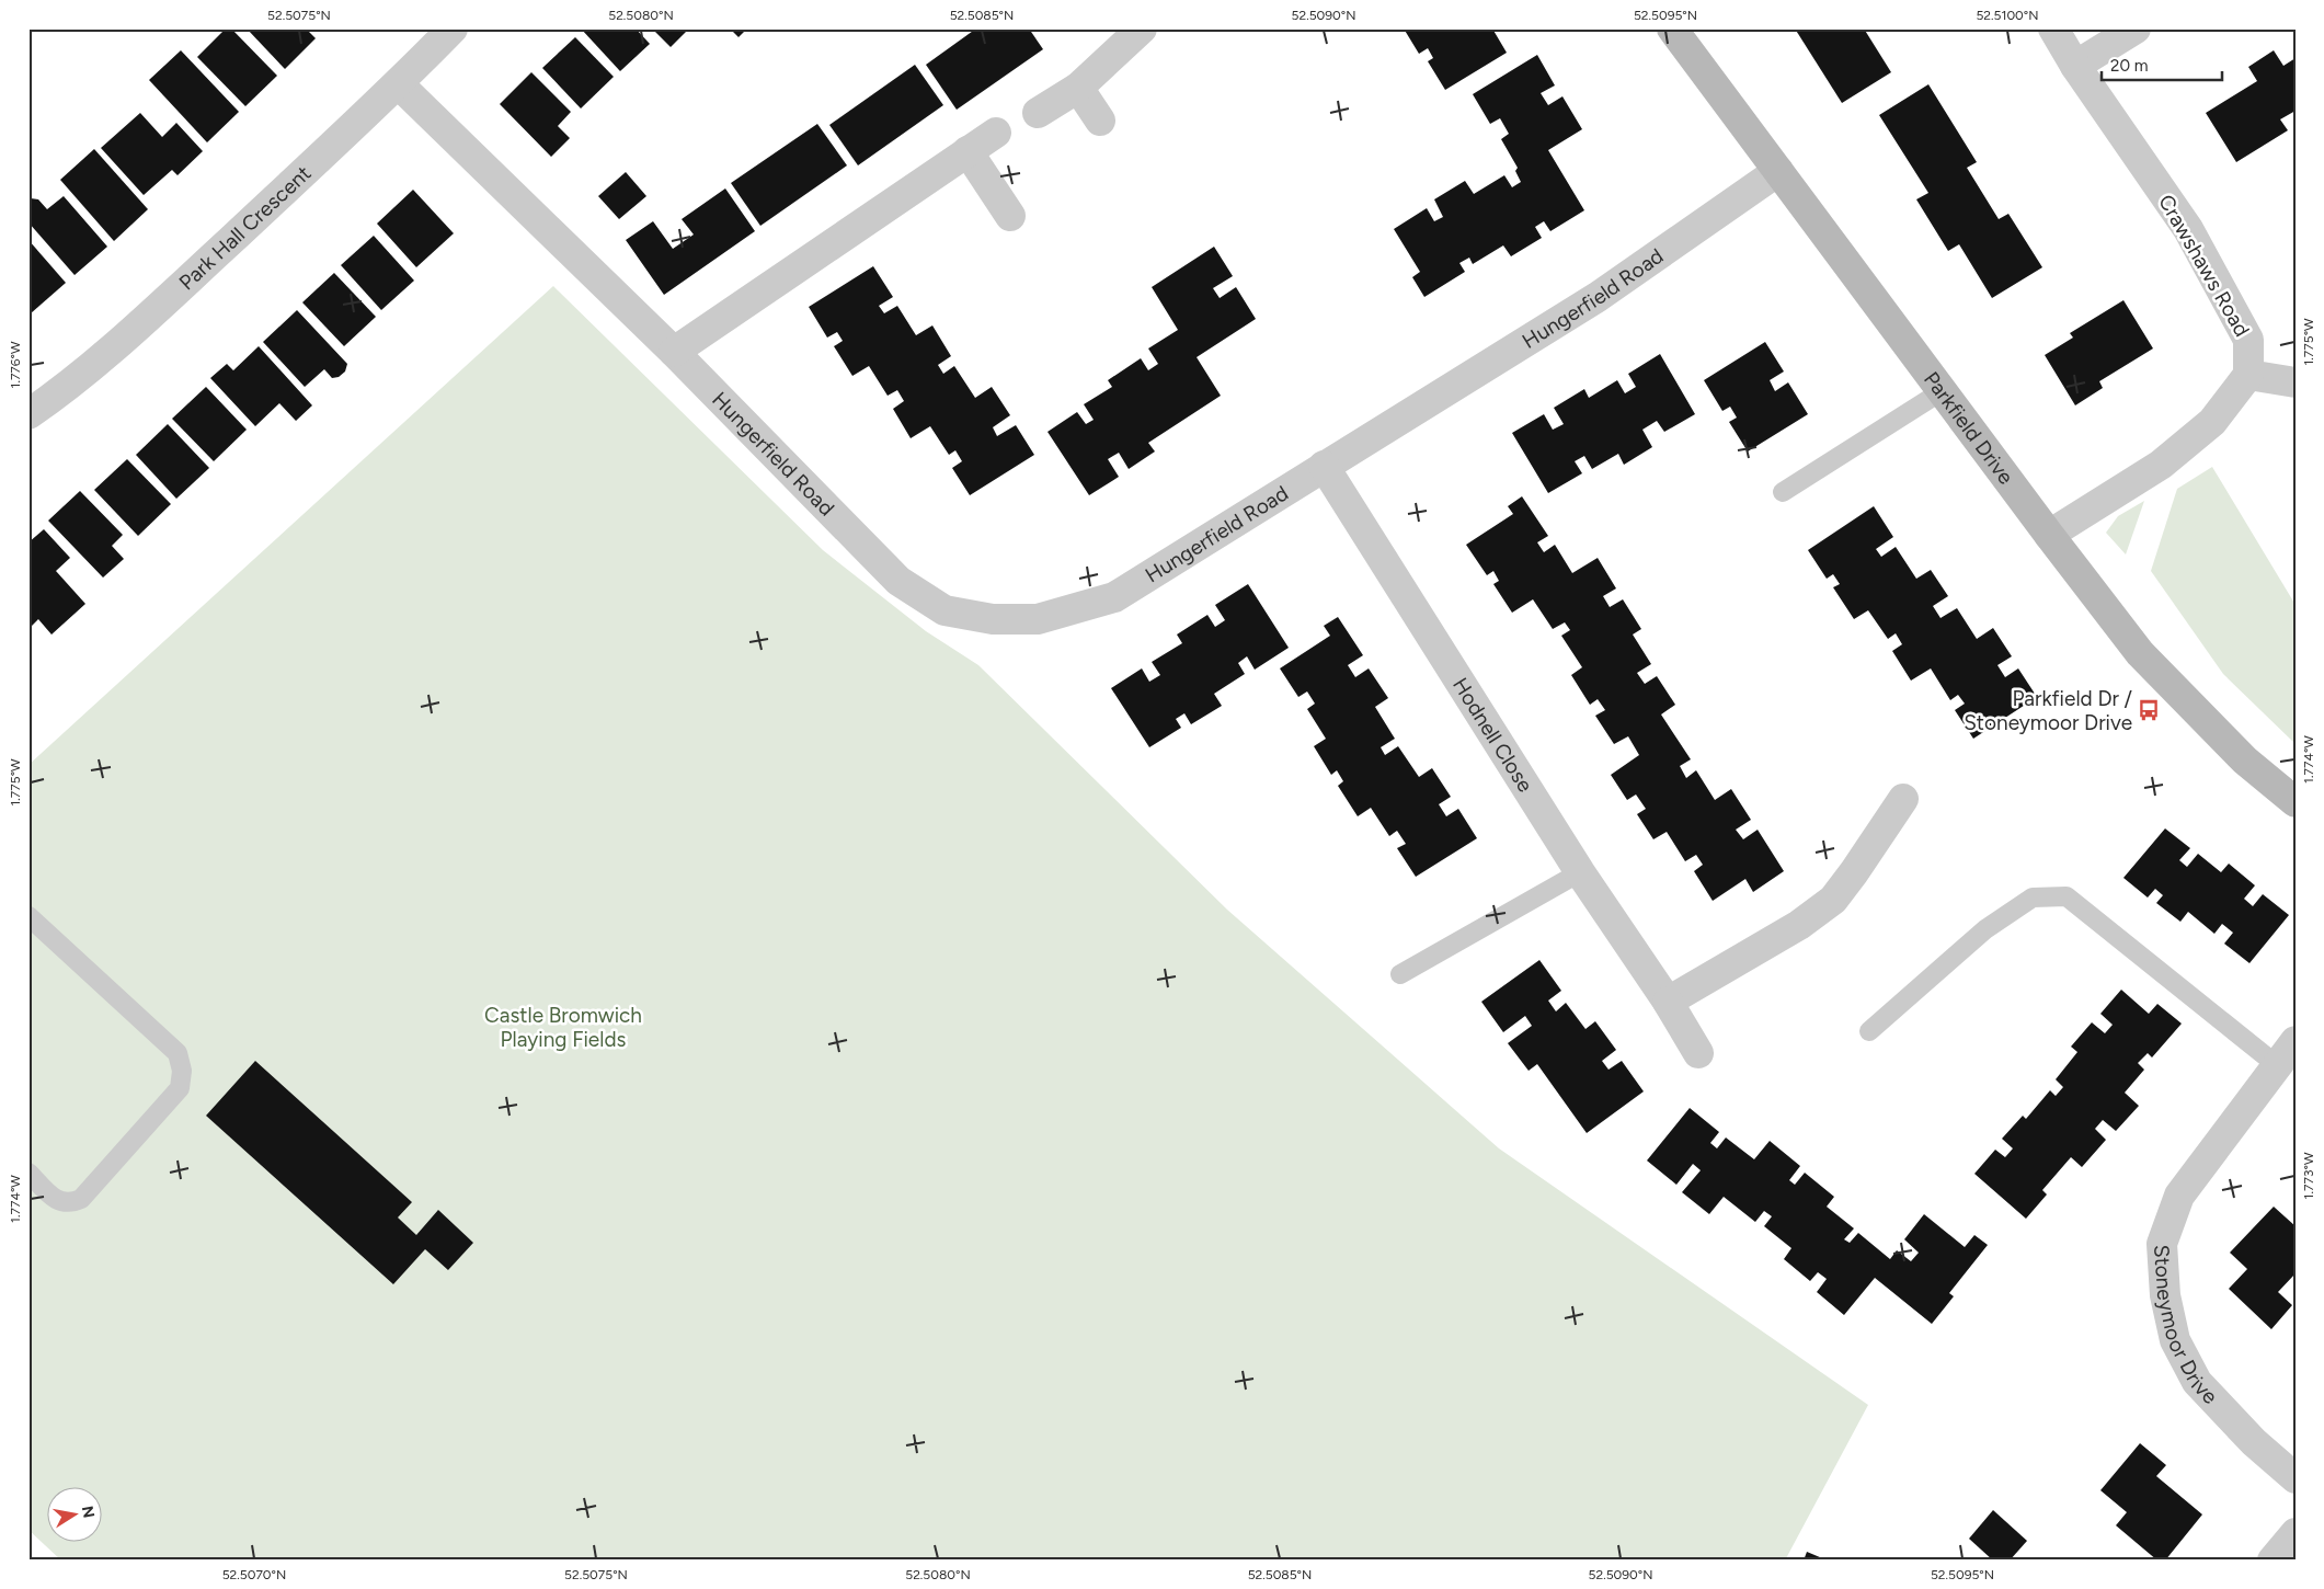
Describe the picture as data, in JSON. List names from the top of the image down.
{
  "streets": {
    "street": [
      "Park Hall Crescent",
      "Crawshaws Road",
      "Hungerfield Road",
      "Parkfield Drive",
      "Hodnell Close",
      "Stoneymoor Drive"
    ]
  },
  "crossings": [
    ["Park Hall Crescent", "Hungerfield Road"],
    ["Hungerfield Road", "Parkfield Drive"],
    ["Hungerfield Road", "Hodnell Close"]
  ],
  "parks": ["Castle Bromwich Playing Fields"],
  "places": {
    "bus stop": ["Parkfield Dr / Stoneymoor Drive"]
  },
  "scale_bar": "20 m",
  "north": "right",
  "coordinates": [
    "52.5075°N",
    "52.5080°N",
    "52.5085°N",
    "52.5090°N",
    "52.5095°N",
    "52.5100°N",
    "1.775°W",
    "1.776°W",
    "1.774°W",
    "1.773°W",
    "52.5070°N"
  ]
}
